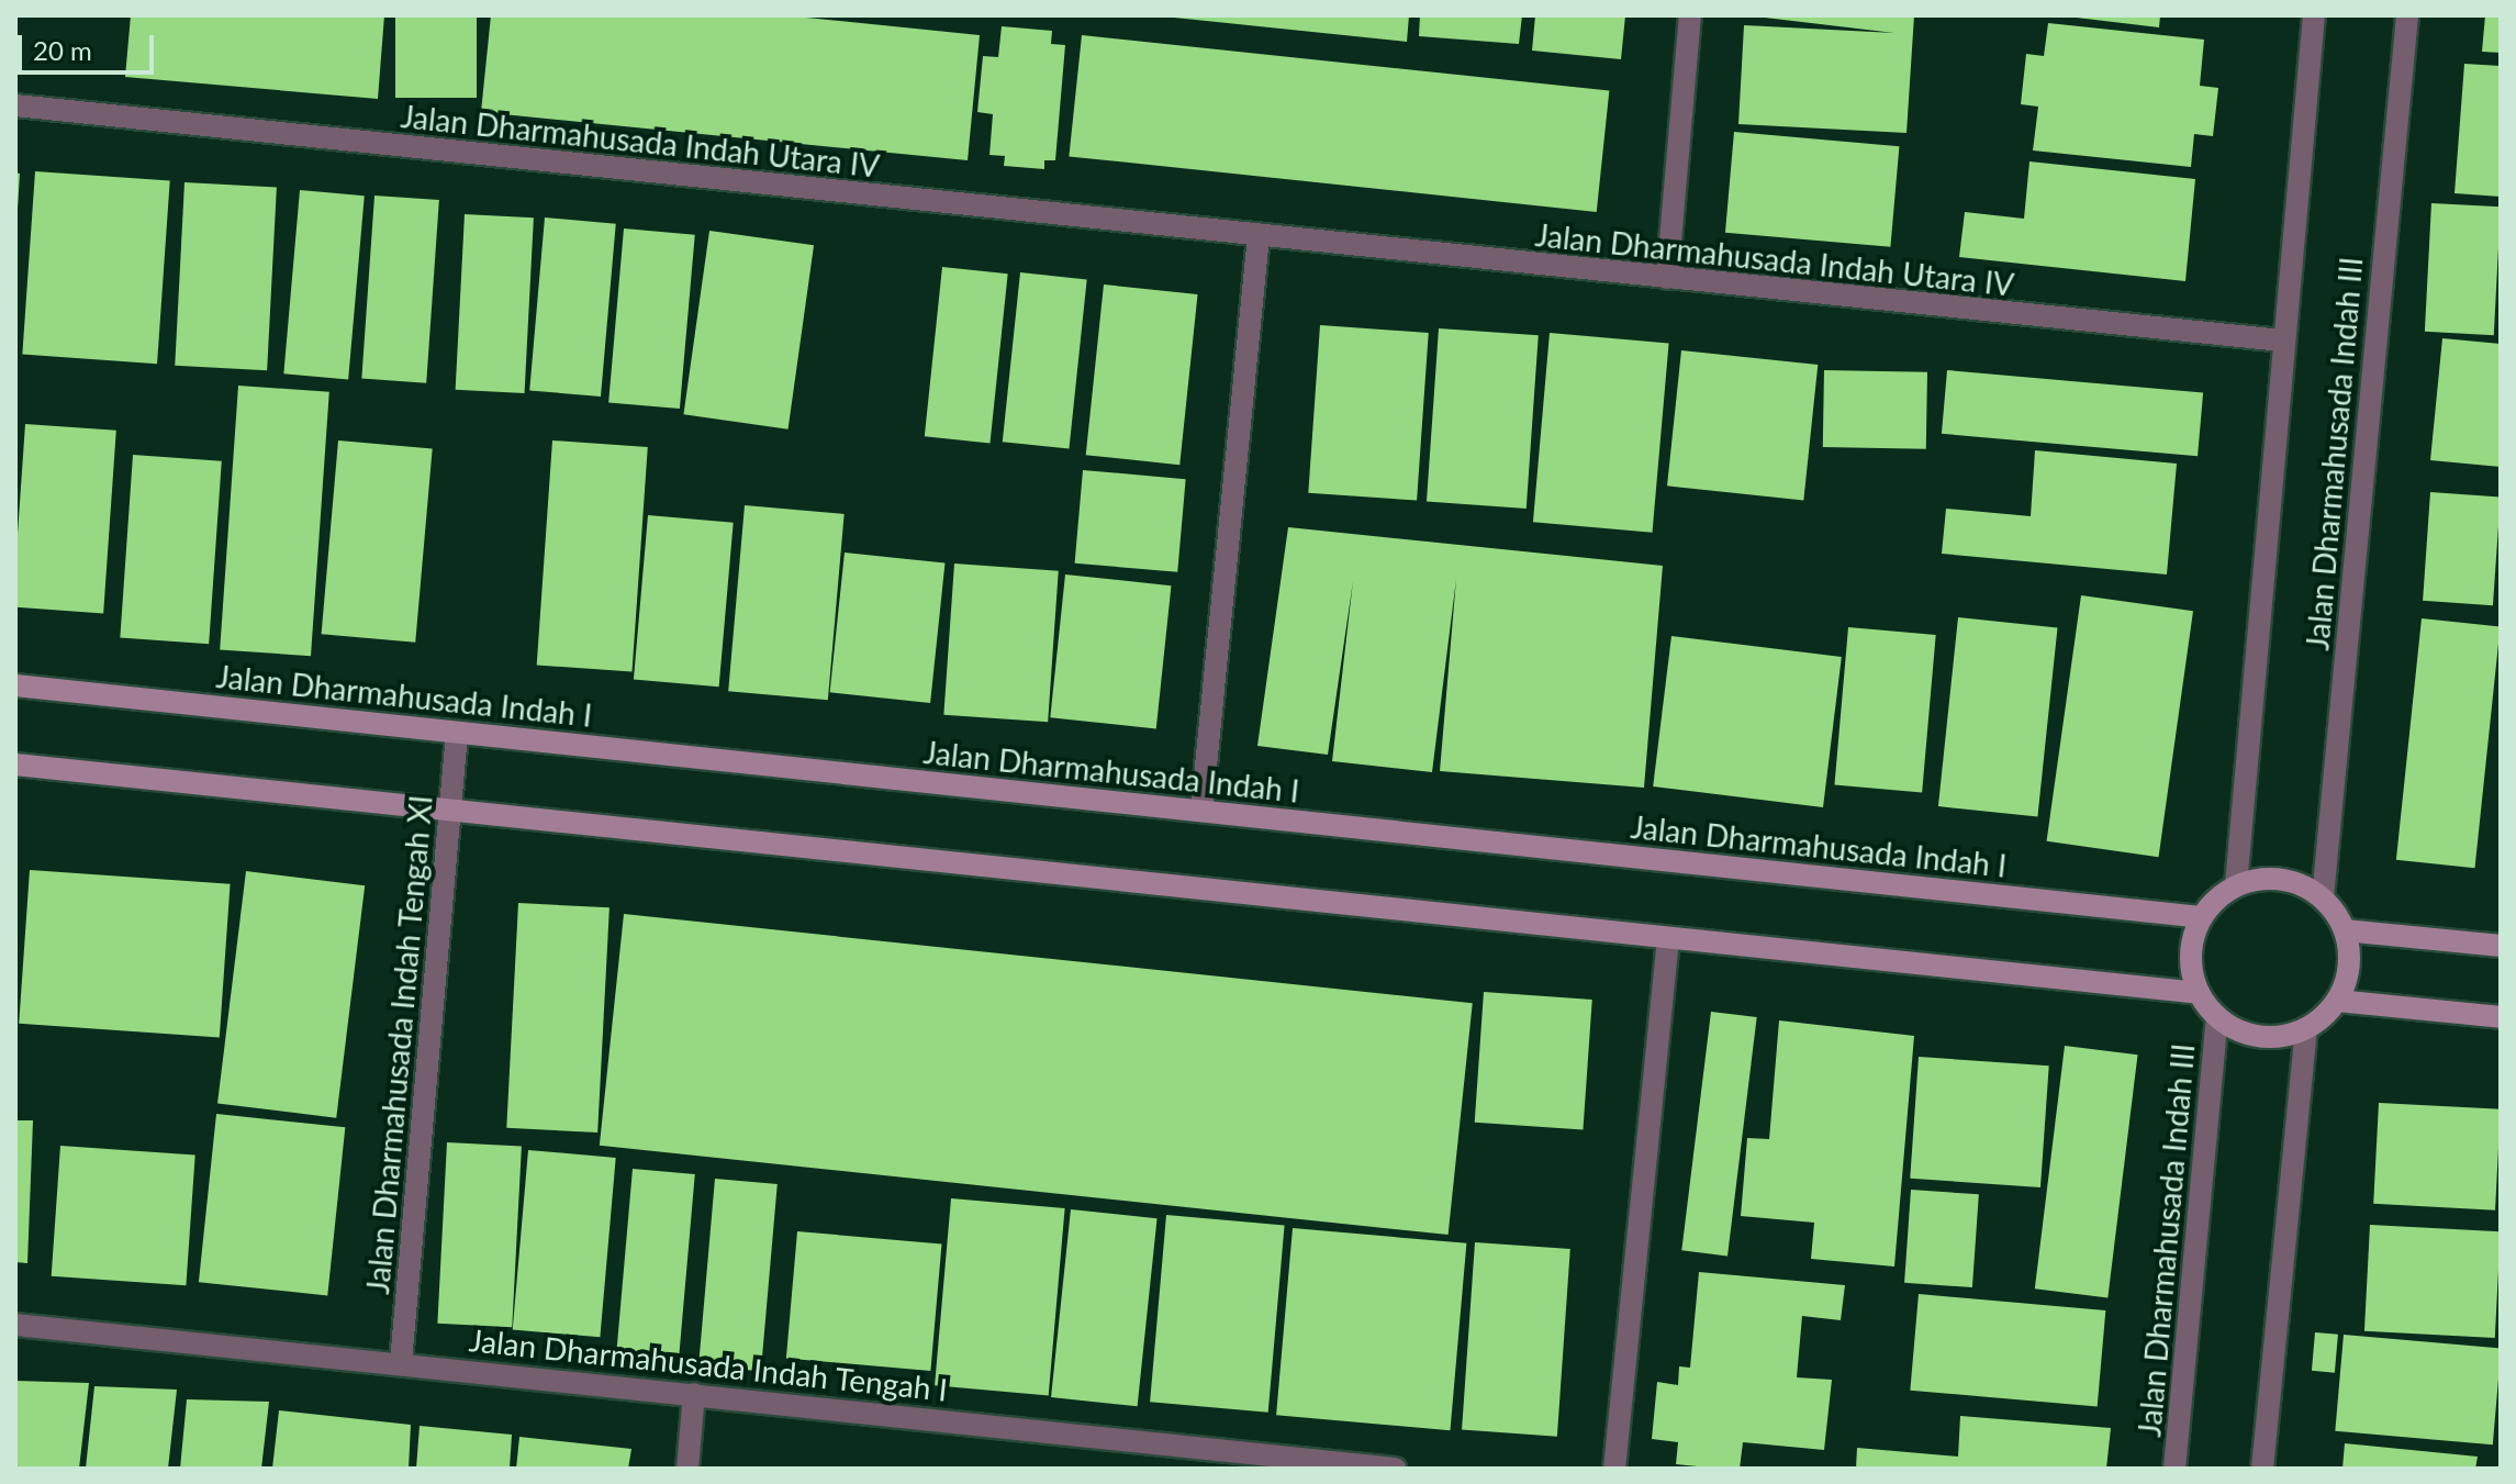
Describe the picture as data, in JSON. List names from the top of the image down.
{
  "streets": {
    "main road": ["Jalan Dharmahusada Indah I"],
    "street": [
      "Jalan Dharmahusada Indah Utara IV",
      "Jalan Dharmahusada Indah III",
      "Jalan Dharmahusada Indah Tengah XI",
      "Jalan Dharmahusada Indah Tengah I"
    ]
  },
  "crossings": [
    ["Jalan Dharmahusada Indah Utara IV", "Jalan Dharmahusada Indah III"],
    ["Jalan Dharmahusada Indah III", "Jalan Dharmahusada Indah I"],
    ["Jalan Dharmahusada Indah I", "Jalan Dharmahusada Indah Tengah XI"],
    ["Jalan Dharmahusada Indah Tengah XI", "Jalan Dharmahusada Indah Tengah I"]
  ],
  "scale_bar": "20 m"
}
